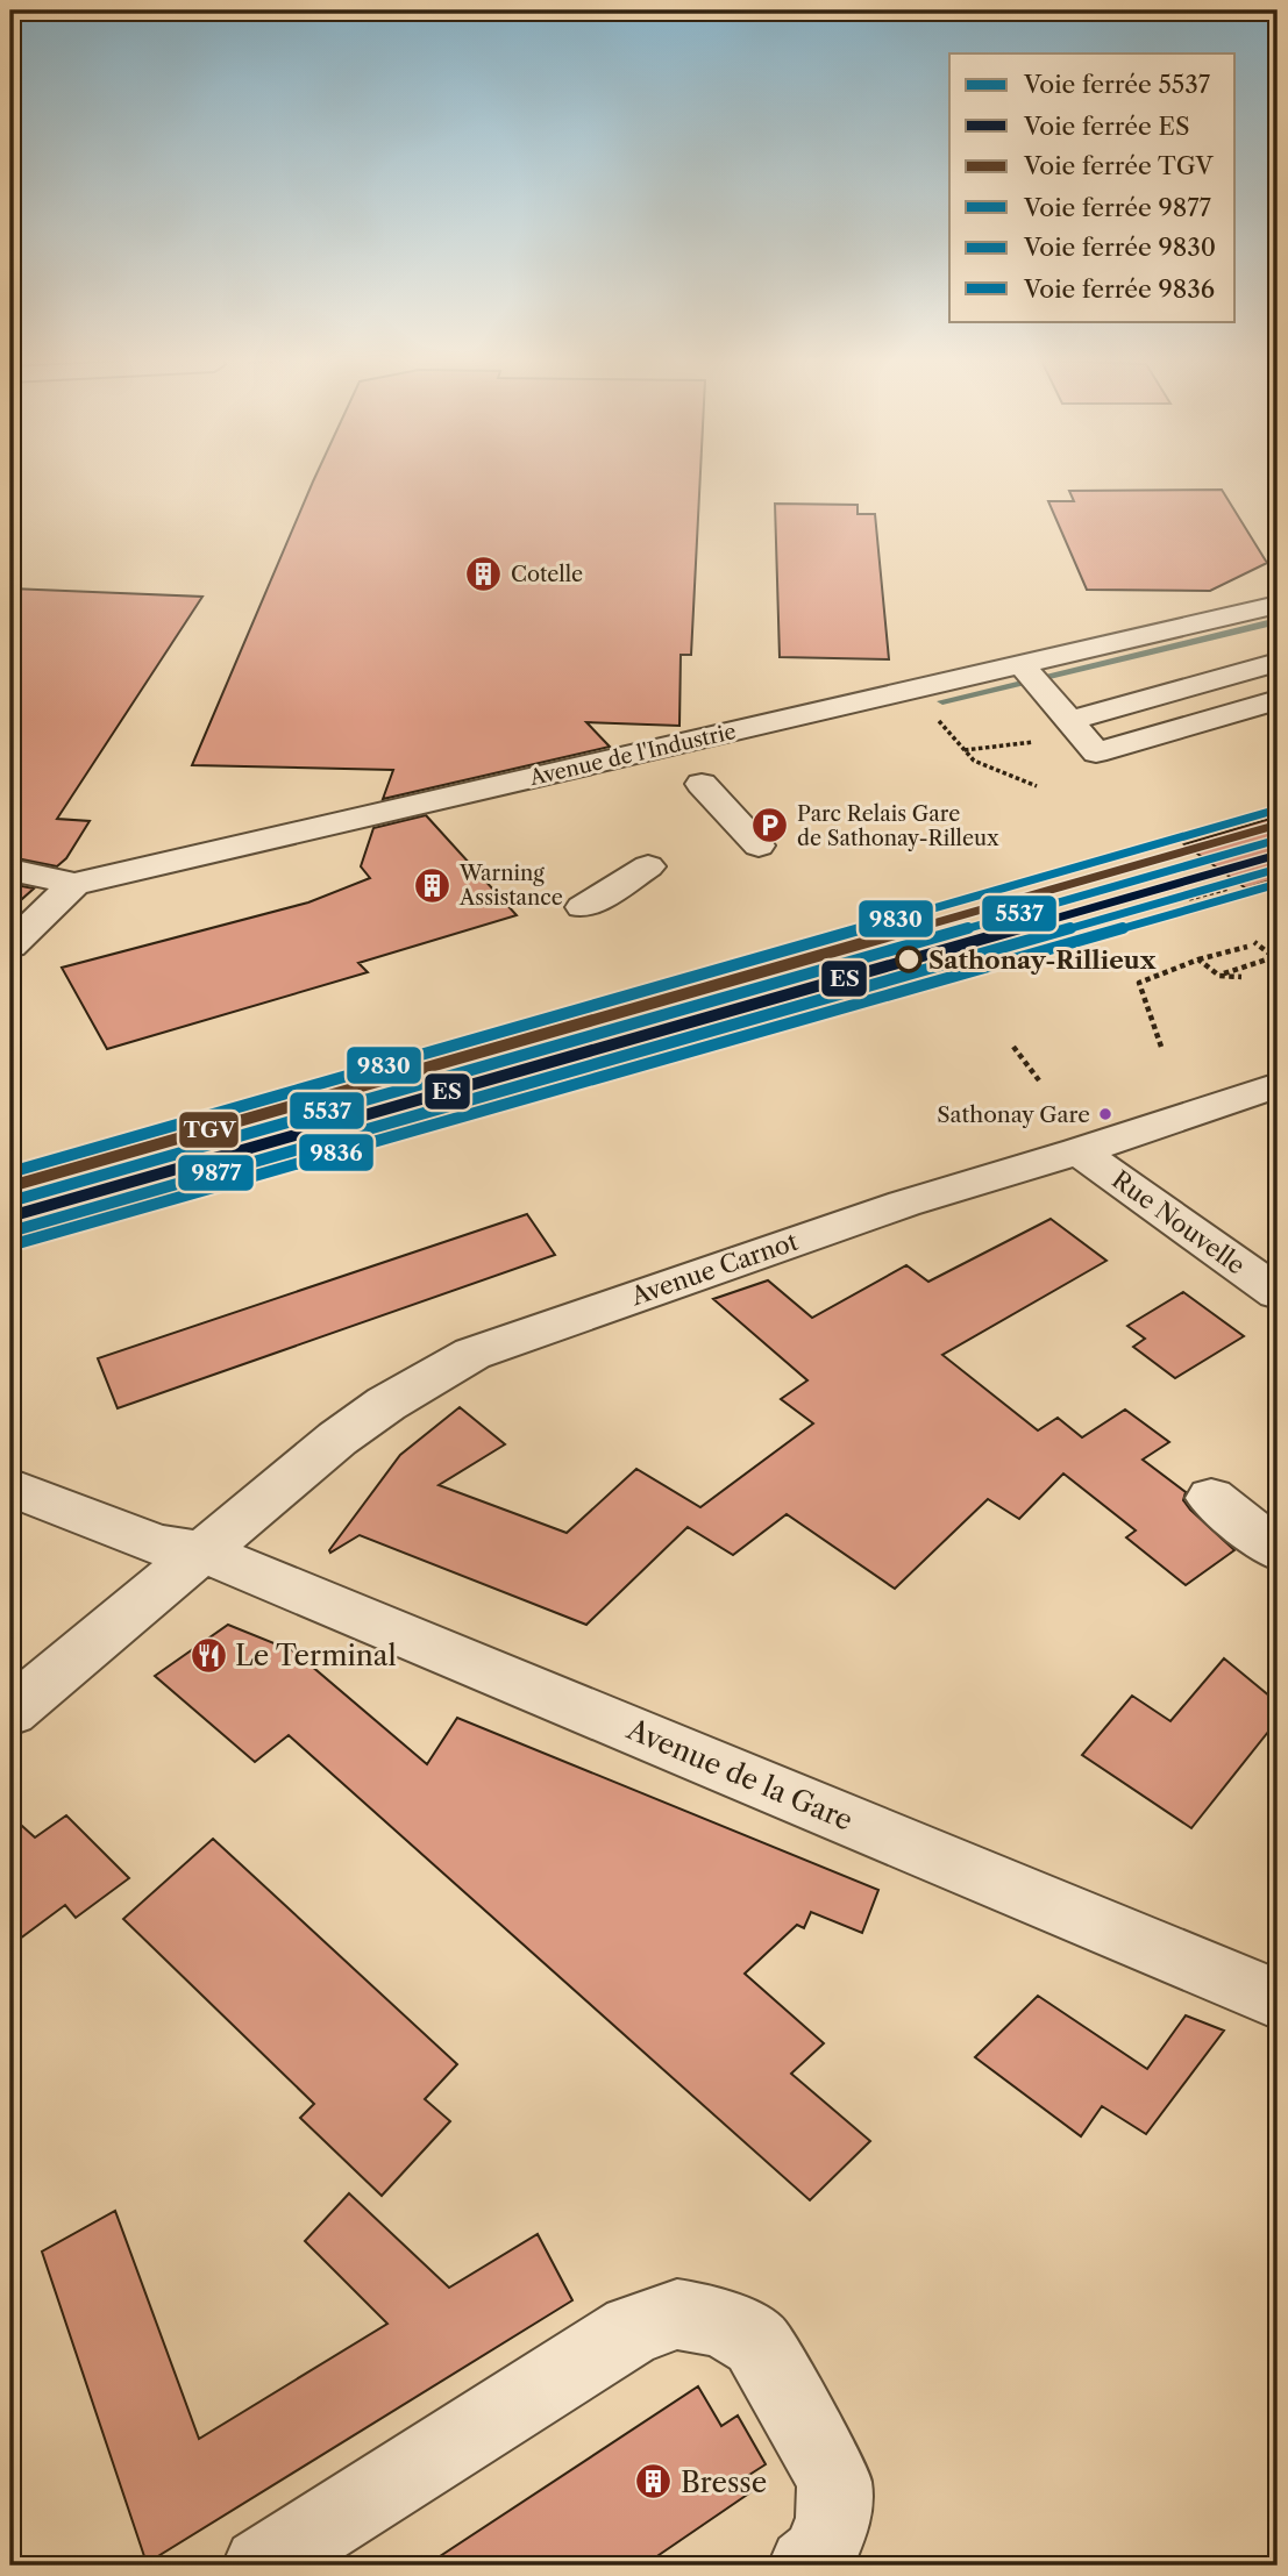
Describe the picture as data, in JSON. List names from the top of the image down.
{
  "streets": {
    "street": [
      "Avenue de l'Industrie",
      "Rue Nouvelle",
      "Avenue Carnot",
      "Avenue de la Gare"
    ]
  },
  "crossings": [
    ["Rue Nouvelle", "Avenue Carnot"],
    ["Avenue Carnot", "Avenue de la Gare"]
  ],
  "places": {
    "building": ["Cotelle", "Warning Assistance", "Bresse"],
    "parking": ["Parc Relais Gare de Sathonay-Rilleux"],
    "other": ["Sathonay-Rillieux", "Sathonay Gare"],
    "restaurant": ["Le Terminal"]
  },
  "lines": [
    "rail line 9830",
    "rail line TGV",
    "rail line 5537",
    "rail line ES",
    "rail line 9877",
    "rail line 9836"
  ],
  "legend": [
    "Voie ferrée 5537",
    "Voie ferrée ES",
    "Voie ferrée TGV",
    "Voie ferrée 9877",
    "Voie ferrée 9830",
    "Voie ferrée 9836"
  ]
}
